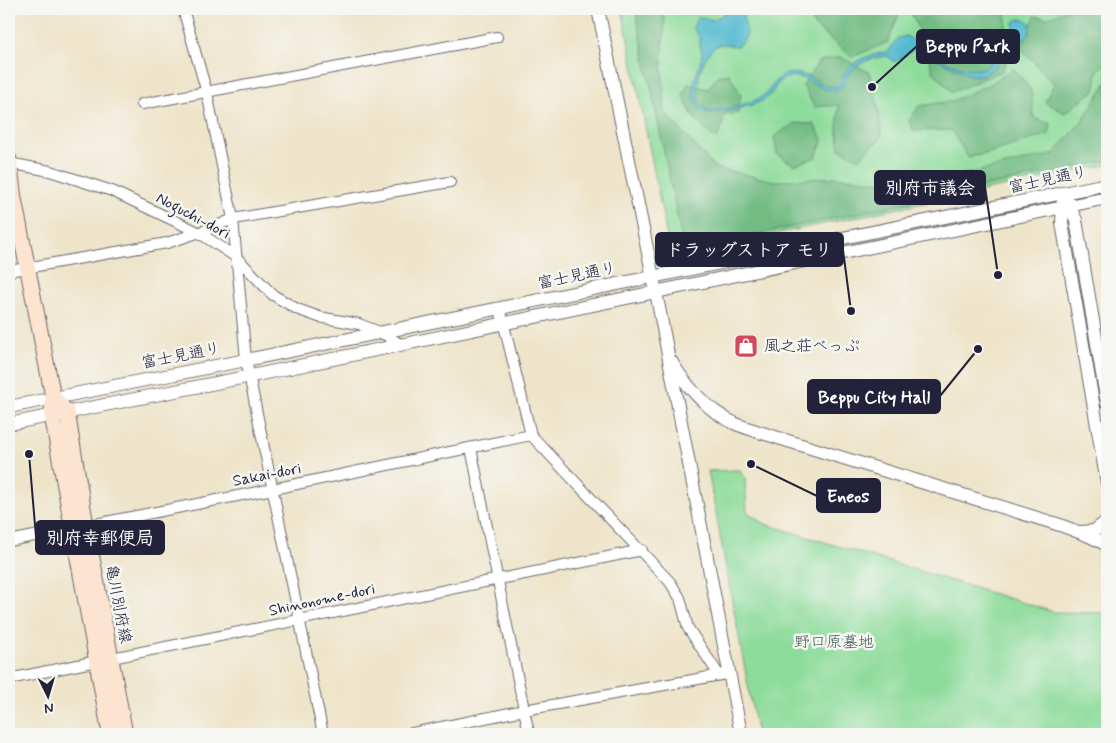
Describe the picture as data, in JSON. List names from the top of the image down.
{
  "streets": {
    "main road": ["亀川別府線"],
    "street": [
      "富士見通り",
      "Noguchi-dori",
      "Sakai-dori",
      "Shinonome-dori"
    ]
  },
  "crossings": [
    ["富士見通り", "Noguchi-dori"],
    ["富士見通り", "亀川別府線"],
    ["Noguchi-dori", "亀川別府線"],
    ["Sakai-dori", "亀川別府線"],
    ["Shinonome-dori", "亀川別府線"]
  ],
  "parks": ["野口原墓地"],
  "places": {
    "other": [
      "Beppu Park",
      "別府市議会",
      "ドラッグストア モリ",
      "Beppu City Hall",
      "別府幸郵便局",
      "Eneos"
    ],
    "shop": ["風之荘べっぷ"]
  },
  "north": "bottom"
}
